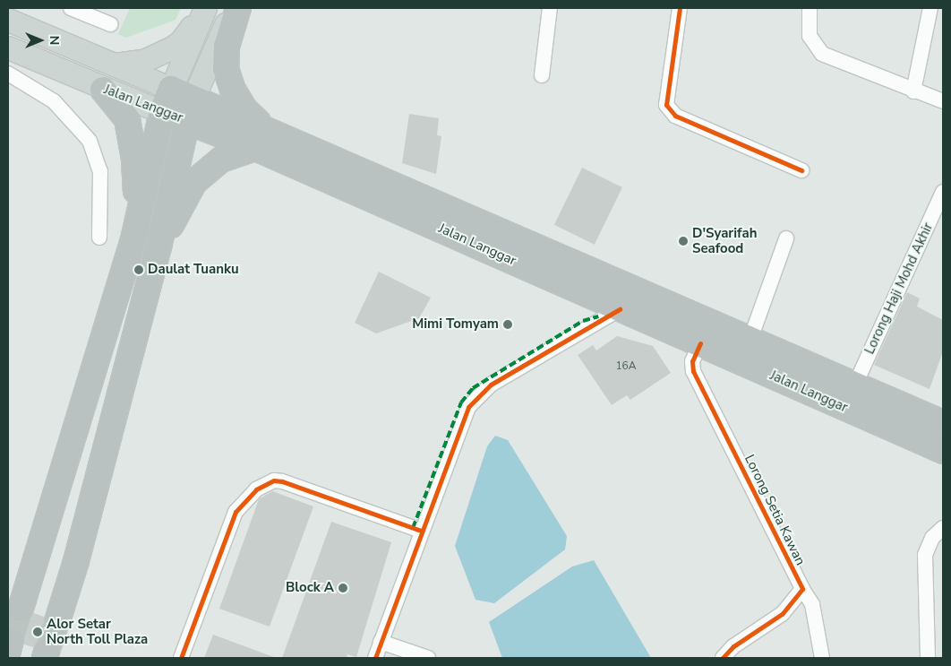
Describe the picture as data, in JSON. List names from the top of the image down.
{
  "streets": {
    "highway": ["Jalan Langgar"],
    "street": ["Lorong Haji Mohd Akhir", "Lorong Setia Kawan"]
  },
  "crossings": [
    ["Jalan Langgar", "Lorong Haji Mohd Akhir"],
    ["Jalan Langgar", "Lorong Setia Kawan"]
  ],
  "places": [
    "D'Syarifah Seafood",
    "Daulat Tuanku",
    "Mimi Tomyam",
    "Block A",
    "Alor Setar North Toll Plaza"
  ],
  "house_numbers": ["16A"],
  "north": "right"
}
